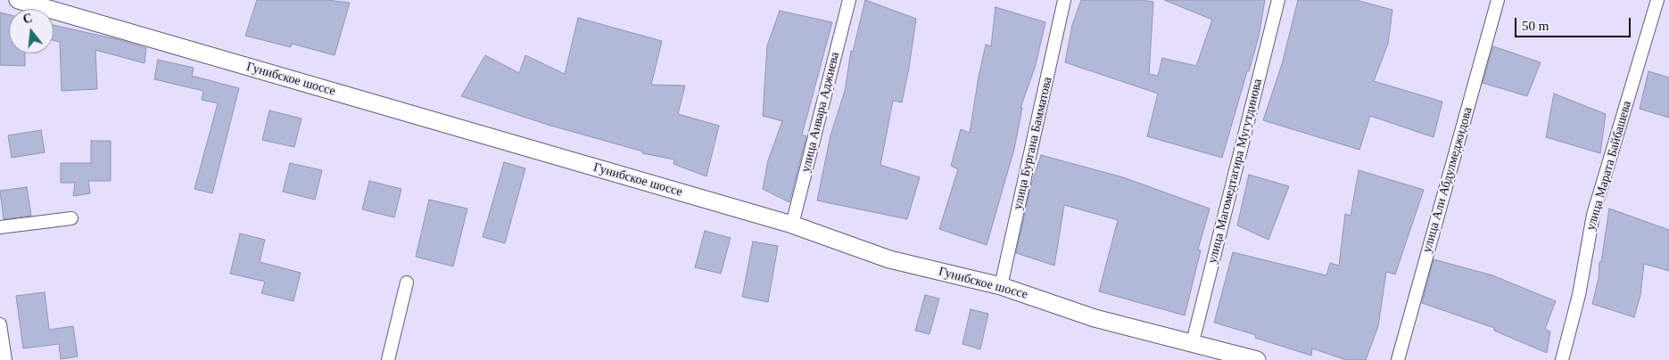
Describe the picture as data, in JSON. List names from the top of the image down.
{
  "streets": {
    "main road": ["Гунибское шоссе"],
    "street": [
      "улица Анвара Аджиева",
      "улица Бургана Бамматова",
      "улица Марата Байбашева",
      "улица Магомедтагира Мугутдинова",
      "улица Али Абдулмеджидова"
    ]
  },
  "crossings": [
    ["Гунибское шоссе", "улица Анвара Аджиева"],
    ["Гунибское шоссе", "улица Бургана Бамматова"],
    ["Гунибское шоссе", "улица Магомедтагира Мугутдинова"]
  ],
  "scale_bar": "50 m",
  "north": "top"
}
